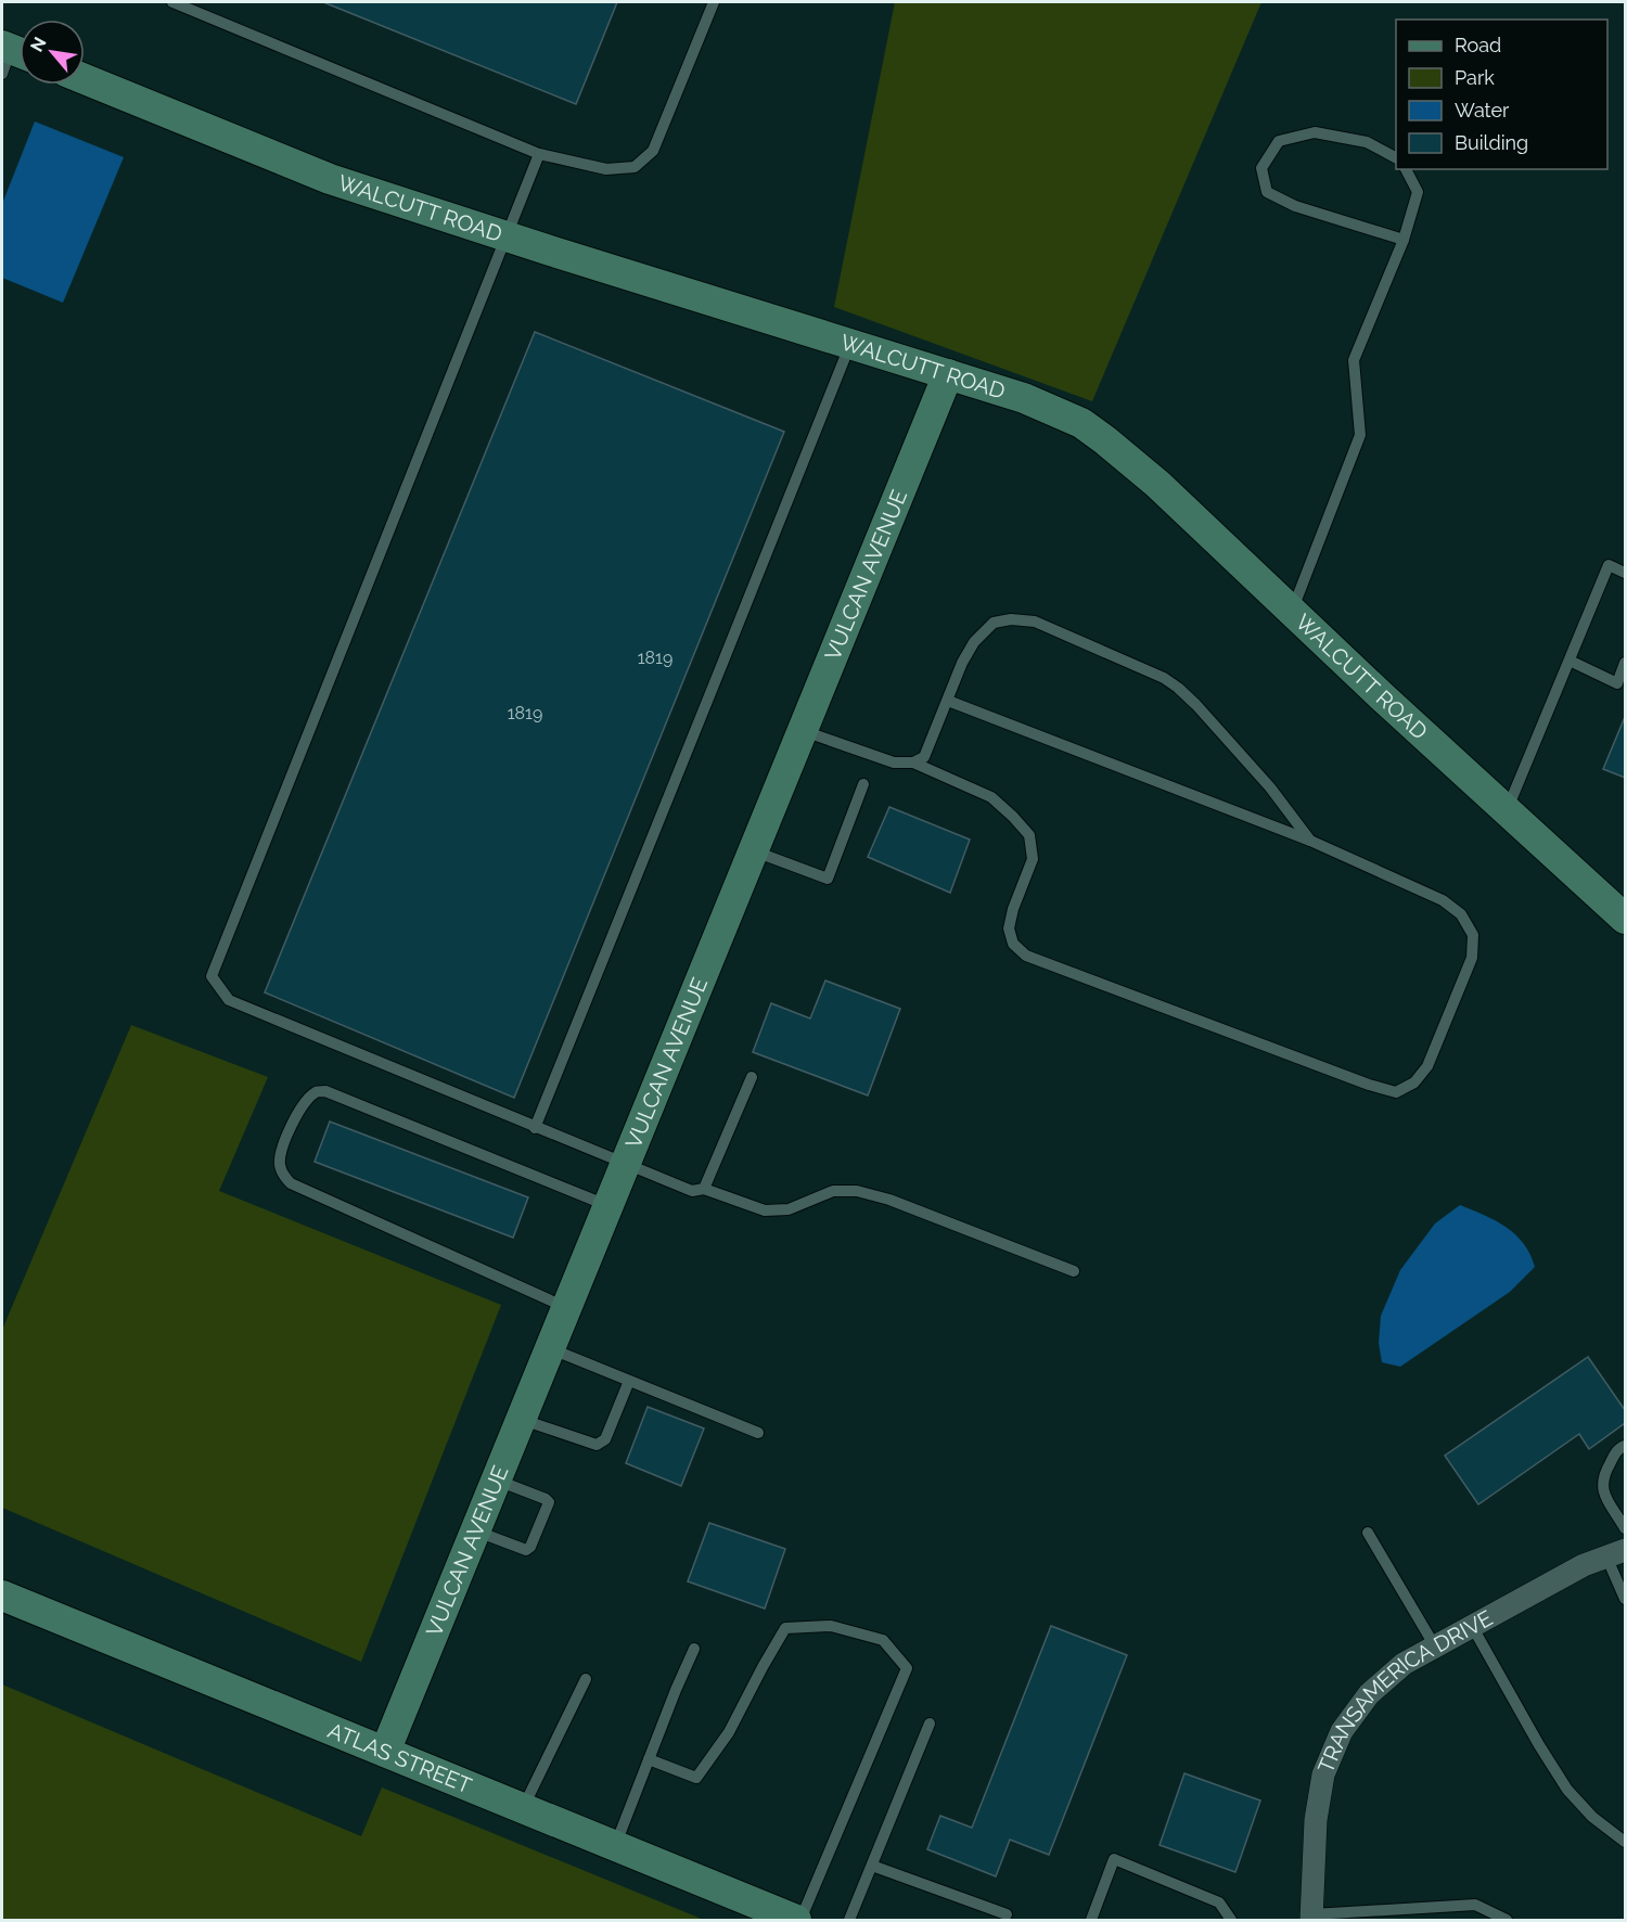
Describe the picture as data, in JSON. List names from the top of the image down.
{
  "streets": {
    "street": [
      "WALCUTT ROAD",
      "VULCAN AVENUE",
      "TRANSAMERICA DRIVE",
      "ATLAS STREET"
    ]
  },
  "crossings": [
    ["WALCUTT ROAD", "VULCAN AVENUE"],
    ["VULCAN AVENUE", "ATLAS STREET"]
  ],
  "house_numbers": ["1819", "1819"],
  "legend": [
    "Road",
    "Park",
    "Water",
    "Building"
  ],
  "north": "top left"
}
